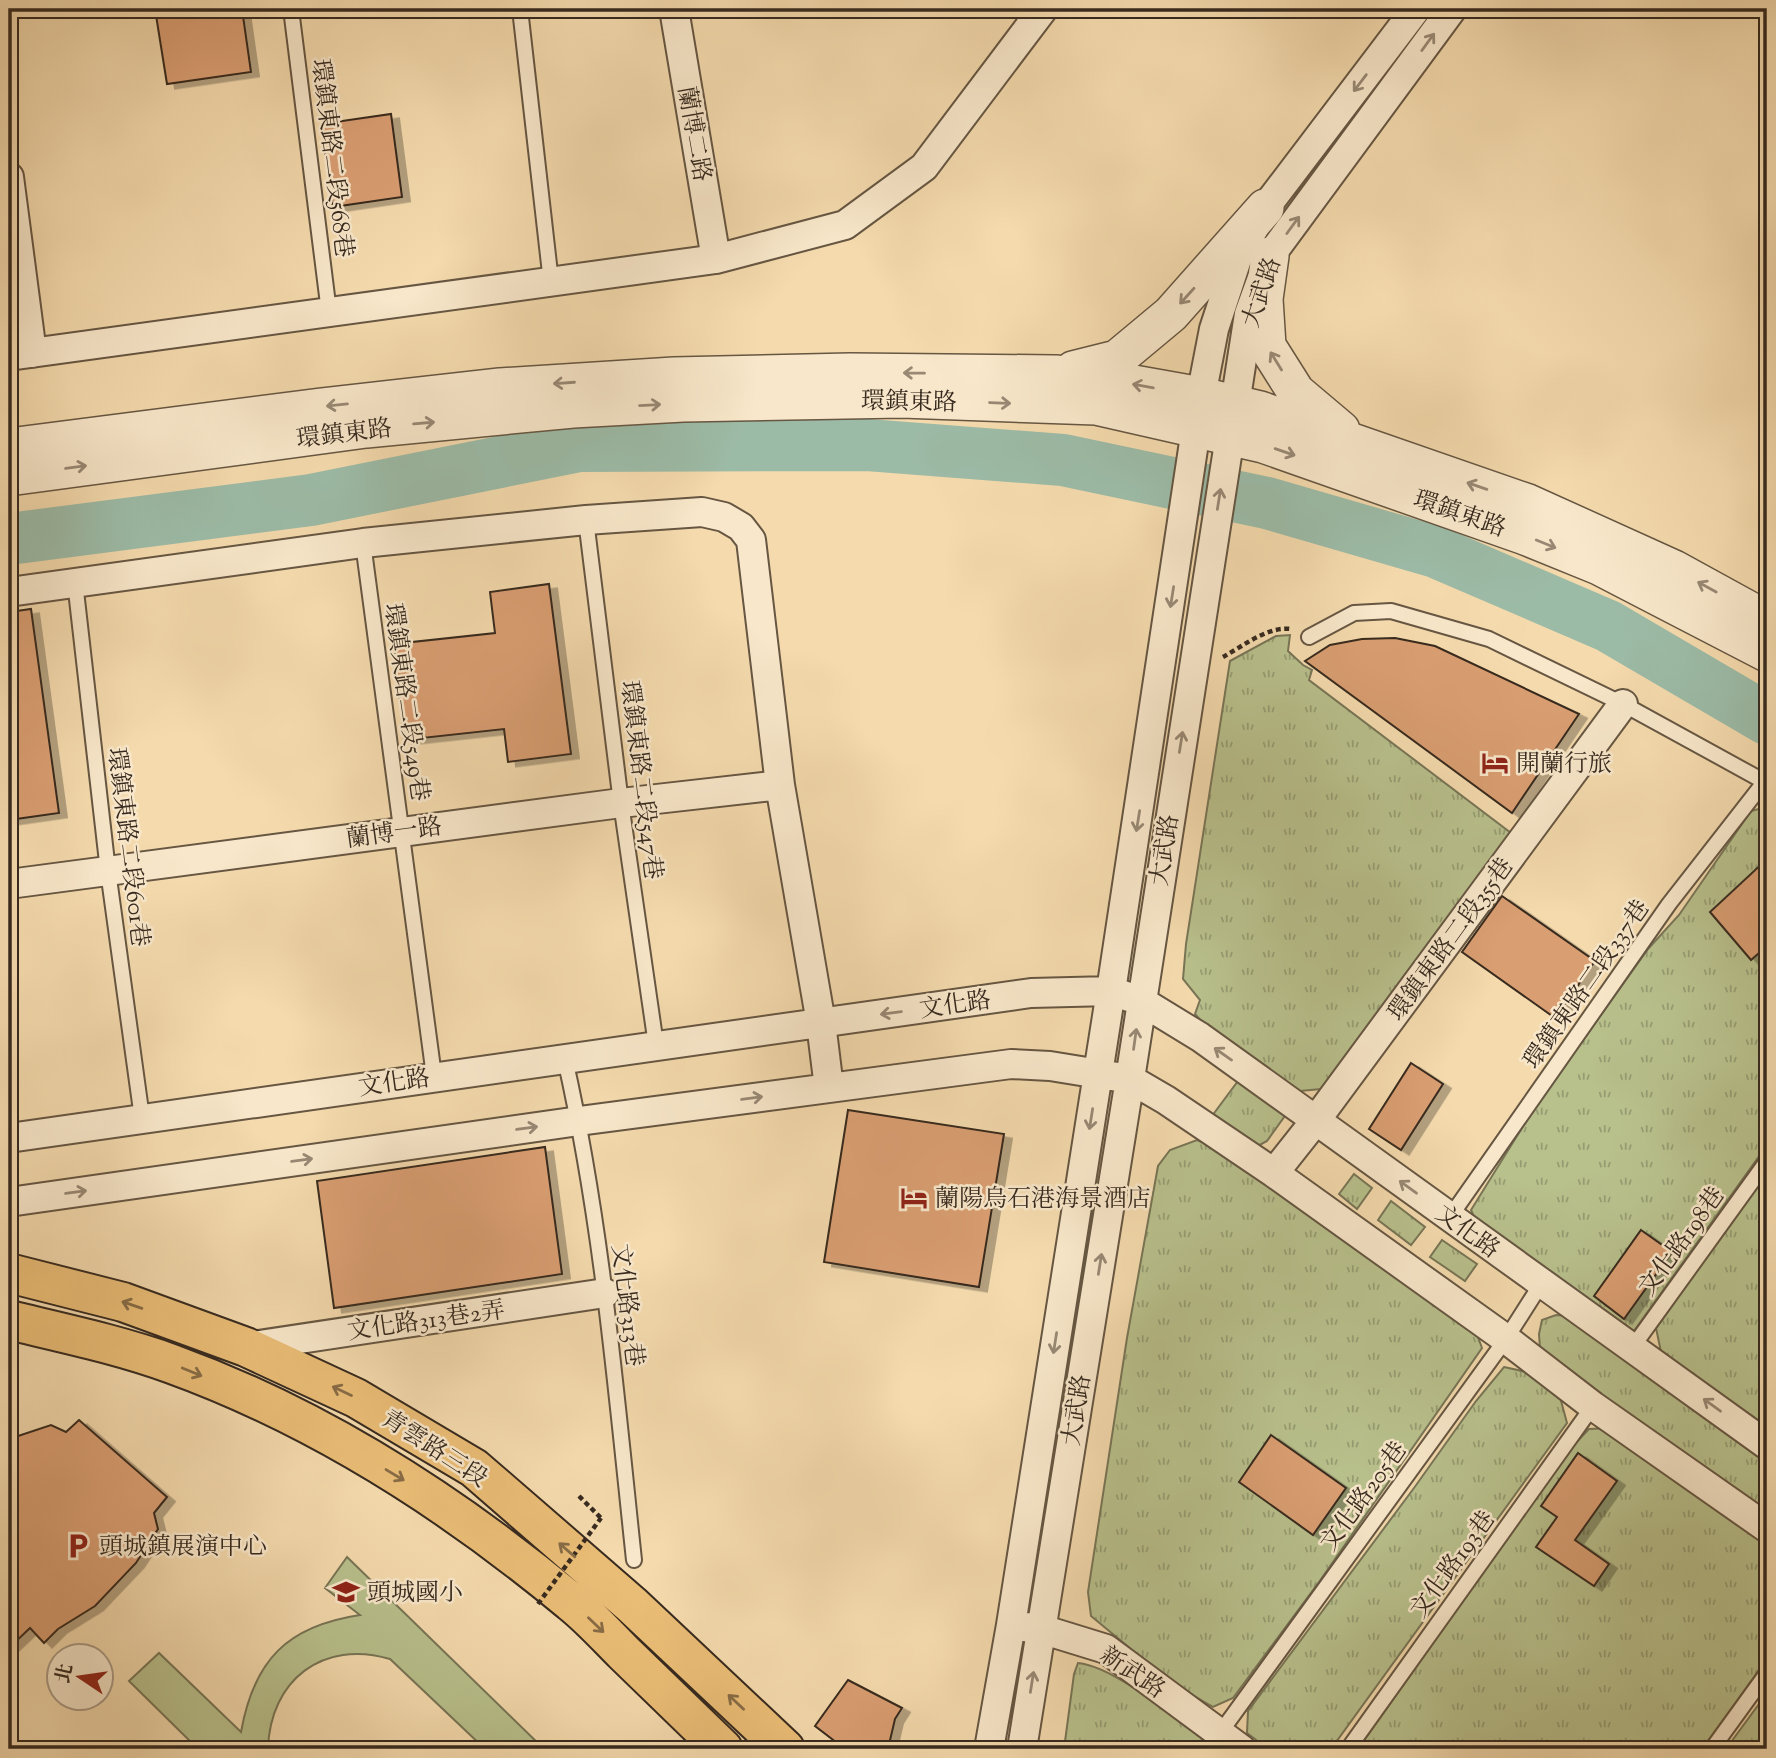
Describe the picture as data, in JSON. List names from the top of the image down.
{
  "streets": {
    "main road": ["青雲路三段"],
    "street": [
      "蘭博二路",
      "大武路",
      "環鎮東路",
      "蘭博一路",
      "環鎮東路二段355巷",
      "文化路",
      "文化路313巷2弄",
      "新武路"
    ],
    "lane": [
      "環鎮東路二段568巷",
      "環鎮東路二段549巷",
      "環鎮東路二段547巷",
      "環鎮東路二段601巷",
      "環鎮東路二段337巷",
      "文化路198巷",
      "文化路313巷",
      "文化路205巷",
      "文化路193巷"
    ]
  },
  "crossings": [
    ["大武路", "環鎮東路"],
    ["大武路", "文化路"],
    ["大武路", "新武路"],
    ["環鎮東路二段549巷", "蘭博一路"],
    ["環鎮東路二段549巷", "文化路"],
    ["環鎮東路二段547巷", "蘭博一路"],
    ["環鎮東路二段547巷", "文化路"],
    ["蘭博一路", "環鎮東路二段601巷"],
    ["環鎮東路二段601巷", "文化路"],
    ["環鎮東路二段355巷", "文化路"],
    ["環鎮東路二段337巷", "文化路"],
    ["文化路", "文化路198巷"],
    ["文化路", "文化路313巷"],
    ["文化路", "文化路205巷"],
    ["文化路313巷", "文化路313巷2弄"],
    ["文化路313巷2弄", "青雲路三段"],
    ["文化路205巷", "新武路"]
  ],
  "places": {
    "hotel": ["開蘭行旅", "蘭陽烏石港海景酒店"],
    "parking": ["頭城鎮展演中心"],
    "school or university": ["頭城國小"]
  },
  "north": "left"
}
